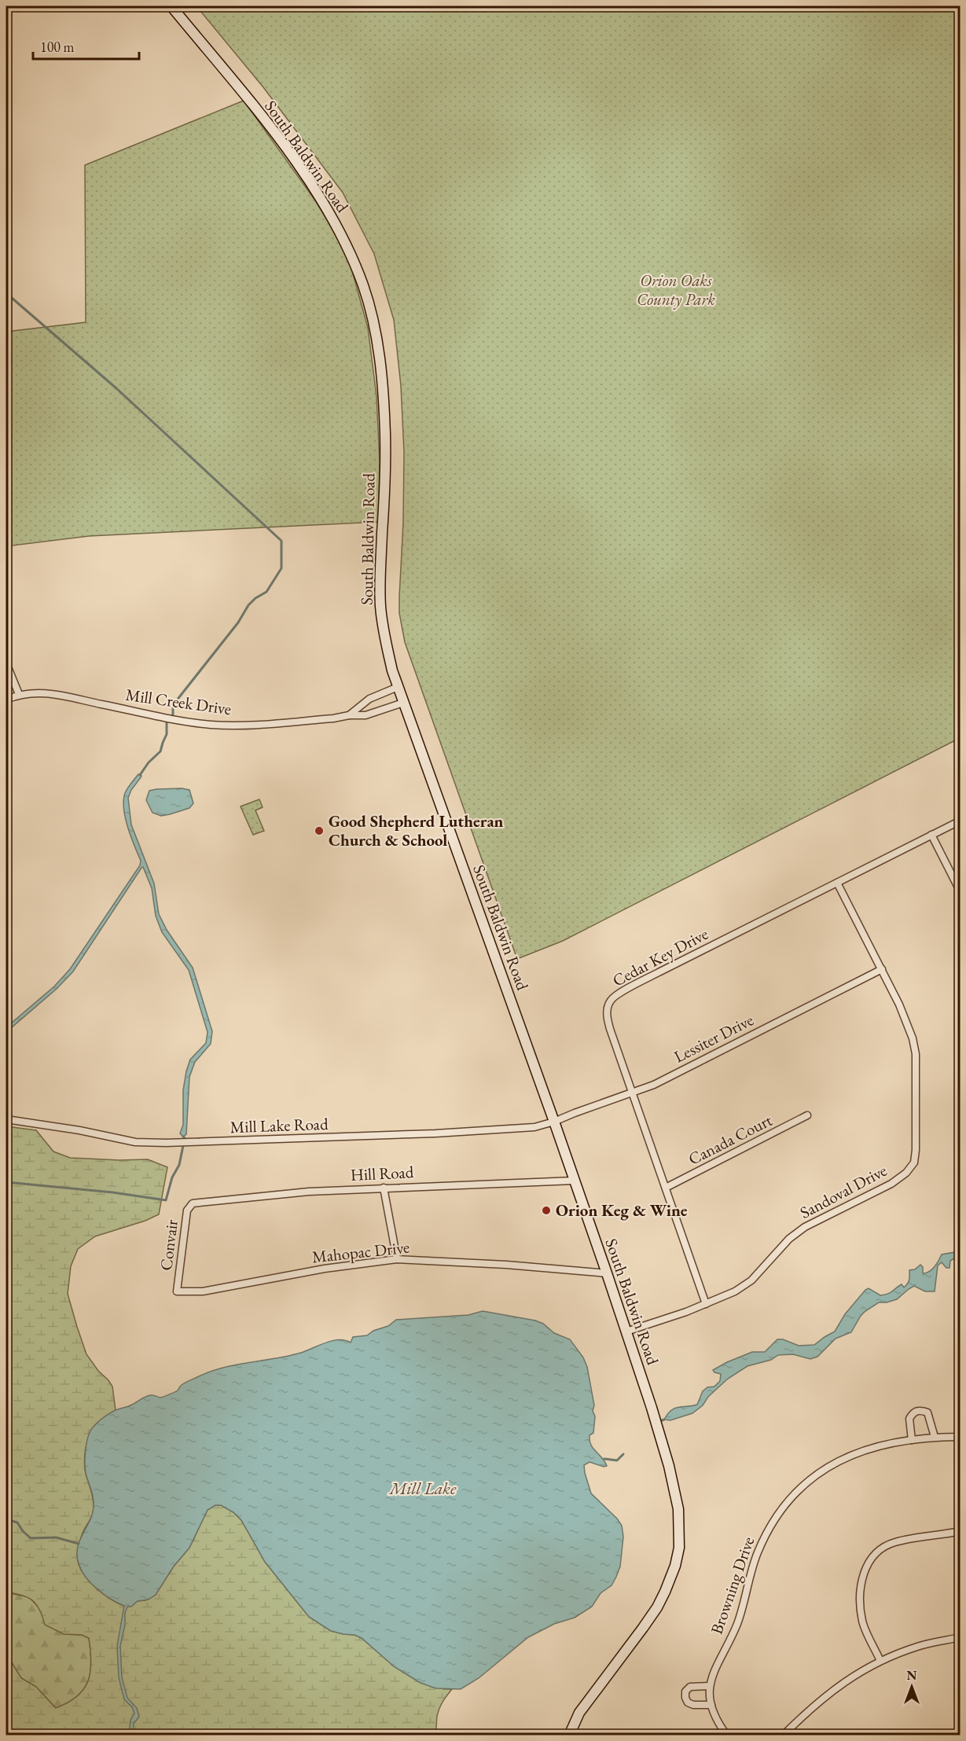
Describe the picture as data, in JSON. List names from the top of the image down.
{
  "streets": {
    "main road": ["South Baldwin Road"],
    "street": [
      "Mill Creek Drive",
      "Cedar Key Drive",
      "Lessiter Drive",
      "Mill Lake Road",
      "Canada Court",
      "Hill Road",
      "Sandoval Drive",
      "Convair",
      "Mahopac Drive",
      "Browning Drive"
    ]
  },
  "crossings": [
    ["South Baldwin Road", "Mill Creek Drive"],
    ["South Baldwin Road", "Lessiter Drive"],
    ["South Baldwin Road", "Mill Lake Road"],
    ["South Baldwin Road", "Hill Road"],
    ["South Baldwin Road", "Sandoval Drive"],
    ["South Baldwin Road", "Mahopac Drive"],
    ["Cedar Key Drive", "Lessiter Drive"],
    ["Cedar Key Drive", "Canada Court"],
    ["Cedar Key Drive", "Sandoval Drive"],
    ["Lessiter Drive", "Mill Lake Road"],
    ["Lessiter Drive", "Sandoval Drive"],
    ["Hill Road", "Convair"],
    ["Convair", "Mahopac Drive"]
  ],
  "water": ["Mill Lake"],
  "parks": ["Orion Oaks County Park"],
  "places": ["Good Shepherd Lutheran Church & School", "Orion Keg & Wine"],
  "scale_bar": "100 m",
  "north": "top"
}
